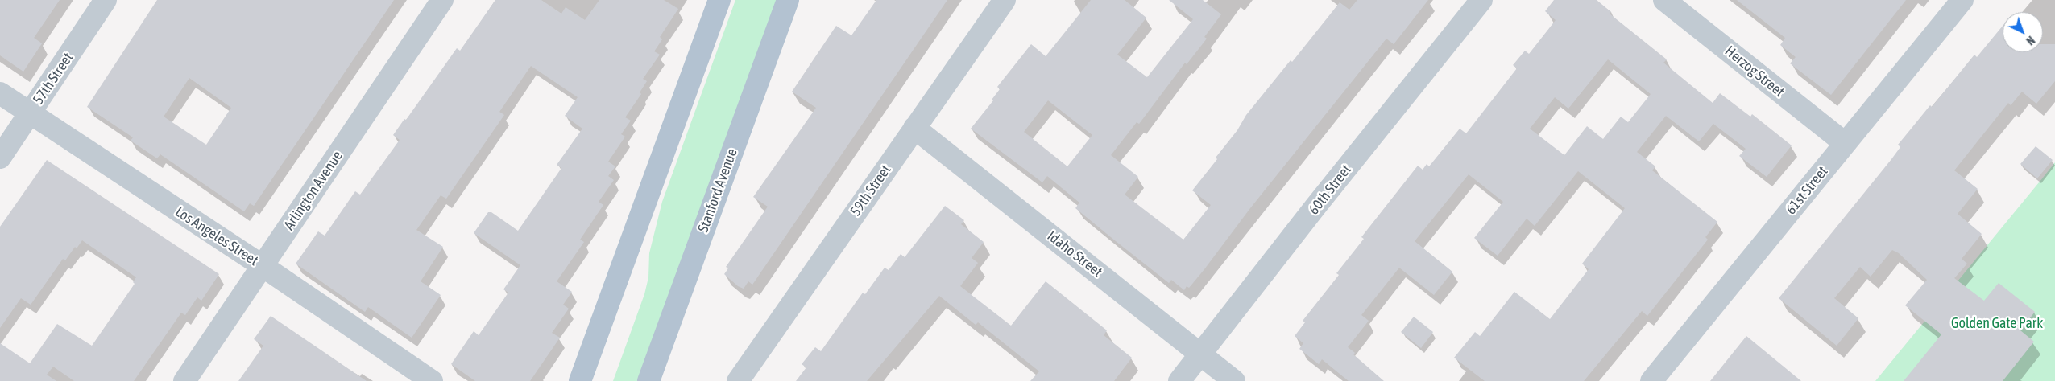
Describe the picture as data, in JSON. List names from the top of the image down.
{
  "streets": {
    "main road": ["Stanford Avenue"],
    "street": [
      "Herzog Street",
      "57th Street",
      "60th Street",
      "Arlington Avenue",
      "59th Street",
      "61st Street",
      "Los Angeles Street",
      "Idaho Street"
    ]
  },
  "crossings": [
    ["Herzog Street", "61st Street"],
    ["57th Street", "Los Angeles Street"],
    ["60th Street", "Idaho Street"],
    ["Arlington Avenue", "Los Angeles Street"],
    ["59th Street", "Idaho Street"]
  ],
  "parks": ["Golden Gate Park"],
  "north": "bottom right"
}
